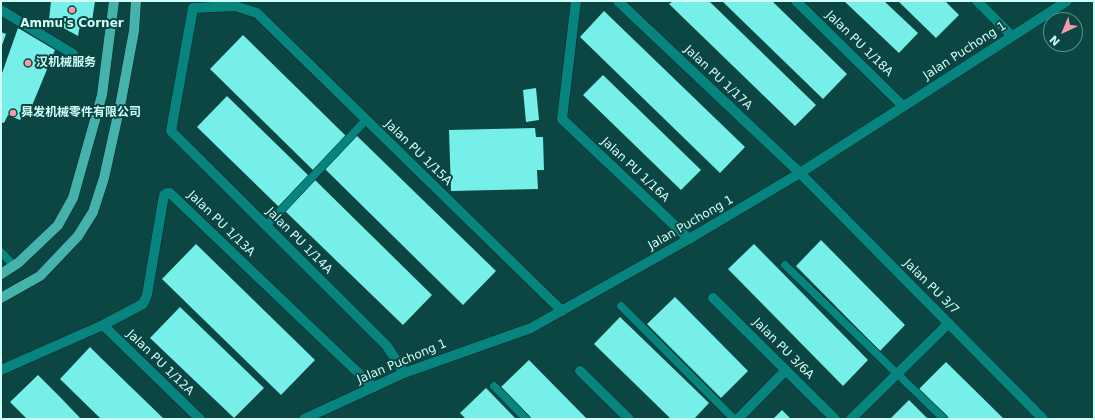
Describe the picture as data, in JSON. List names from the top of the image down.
{
  "streets": {
    "street": [
      "Jalan PU 1/18A",
      "Jalan Puchong 1",
      "Jalan PU 1/17A",
      "Jalan PU 1/15A",
      "Jalan PU 1/16A",
      "Jalan PU 1/13A",
      "Jalan PU 1/14A",
      "Jalan PU 3/7",
      "Jalan PU 3/6A",
      "Jalan PU 1/12A"
    ]
  },
  "crossings": [
    ["Jalan PU 1/18A", "Jalan Puchong 1"],
    ["Jalan Puchong 1", "Jalan PU 1/17A"],
    ["Jalan Puchong 1", "Jalan PU 1/15A"],
    ["Jalan Puchong 1", "Jalan PU 1/16A"],
    ["Jalan Puchong 1", "Jalan PU 1/13A"],
    ["Jalan Puchong 1", "Jalan PU 1/14A"],
    ["Jalan Puchong 1", "Jalan PU 3/7"],
    ["Jalan PU 1/17A", "Jalan PU 3/7"],
    ["Jalan PU 1/15A", "Jalan PU 1/14A"],
    ["Jalan PU 1/13A", "Jalan PU 1/12A"]
  ],
  "places": ["Ammu's Corner", "汉机械服务", "曻发机械零件有限公司"],
  "north": "bottom left"
}
